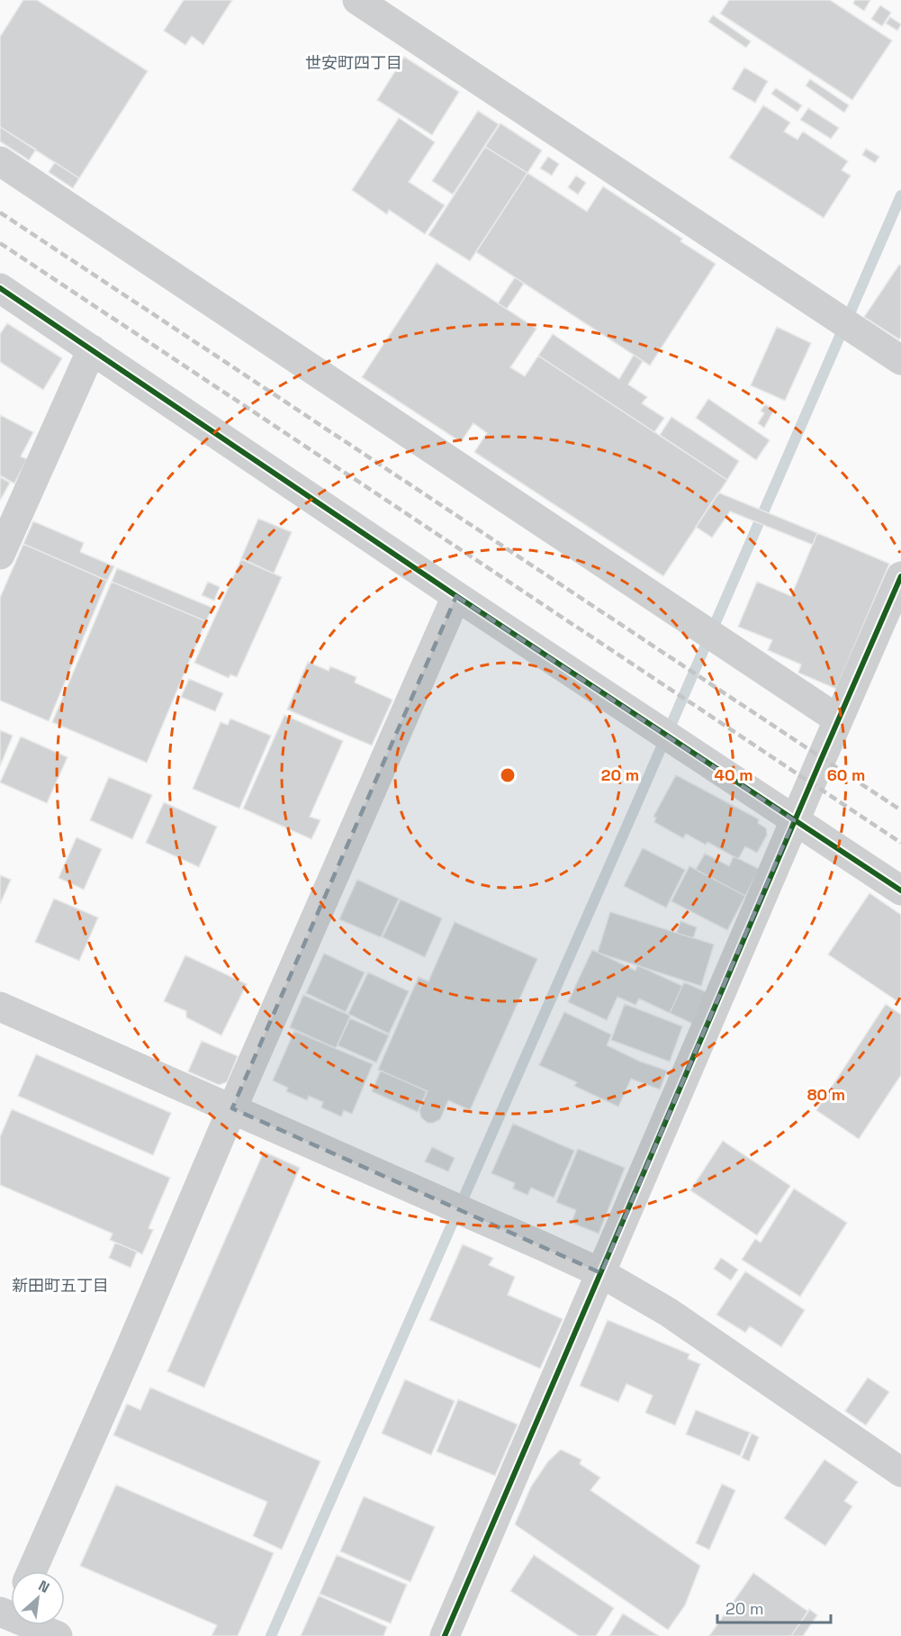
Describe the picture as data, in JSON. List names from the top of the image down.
{
  "districts": ["世安町四丁目", "新田町五丁目"],
  "scale_bar": "20 m",
  "north": "top right",
  "rings": [
    "20 m",
    "40 m",
    "60 m",
    "80 m"
  ]
}
